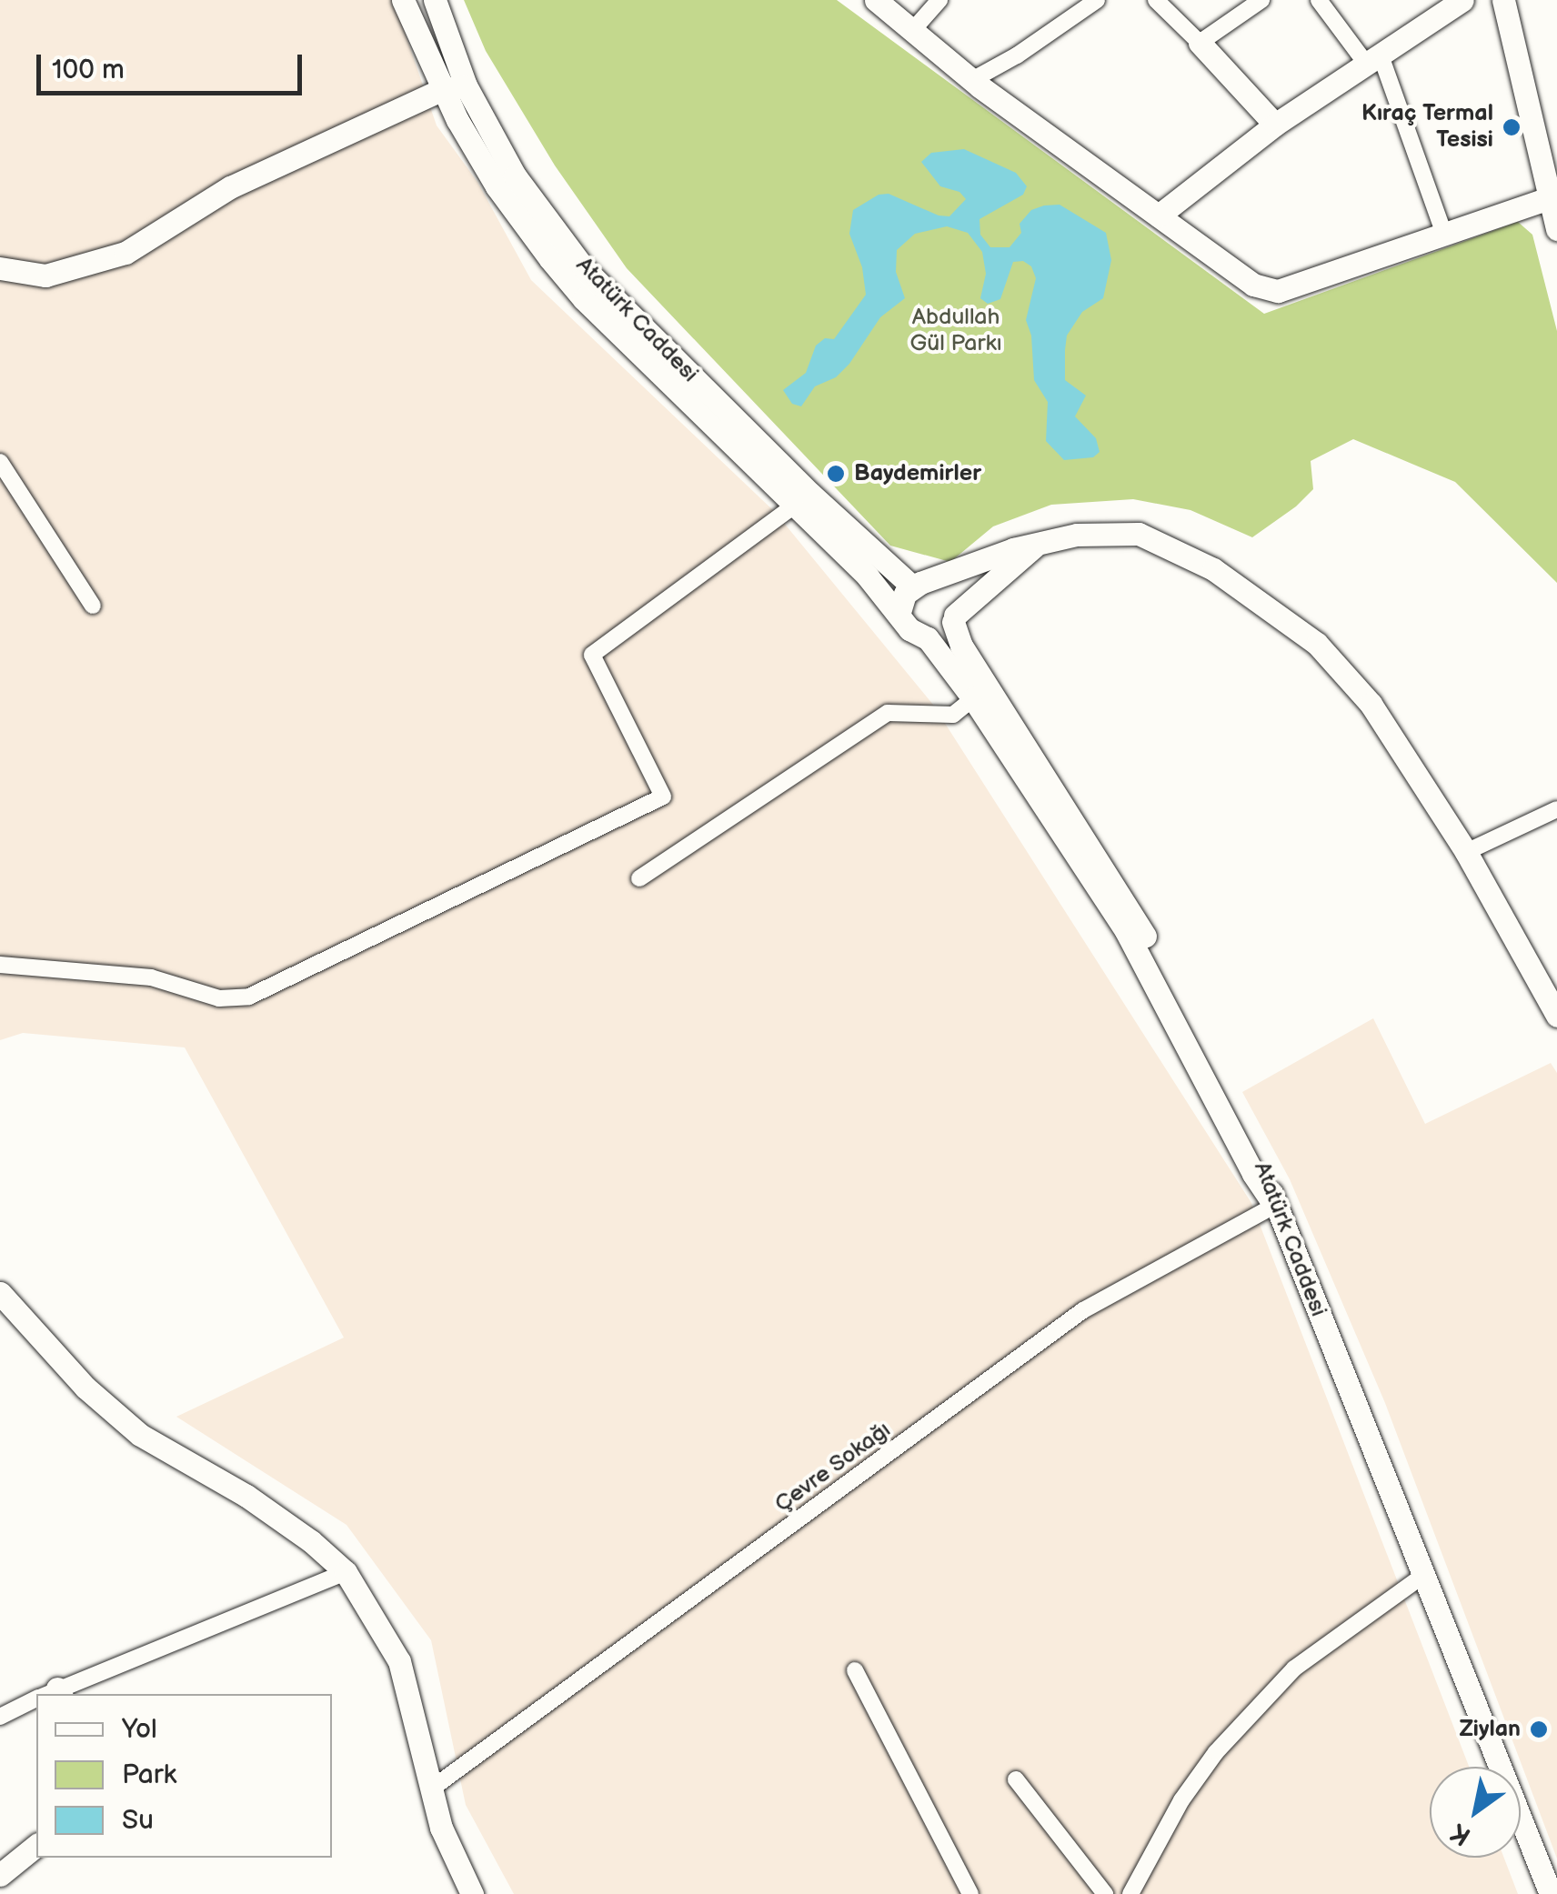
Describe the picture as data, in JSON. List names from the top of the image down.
{
  "streets": {
    "main road": ["Atatürk Caddesi"],
    "street": ["Çevre Sokağı"]
  },
  "crossings": [
    ["Atatürk Caddesi", "Çevre Sokağı"]
  ],
  "parks": ["Abdullah Gül Parkı"],
  "places": ["Kıraç Termal Tesisi", "Baydemirler", "Ziylan"],
  "legend": ["Yol", "Park", "Su"],
  "scale_bar": "100 m",
  "north": "bottom left"
}
